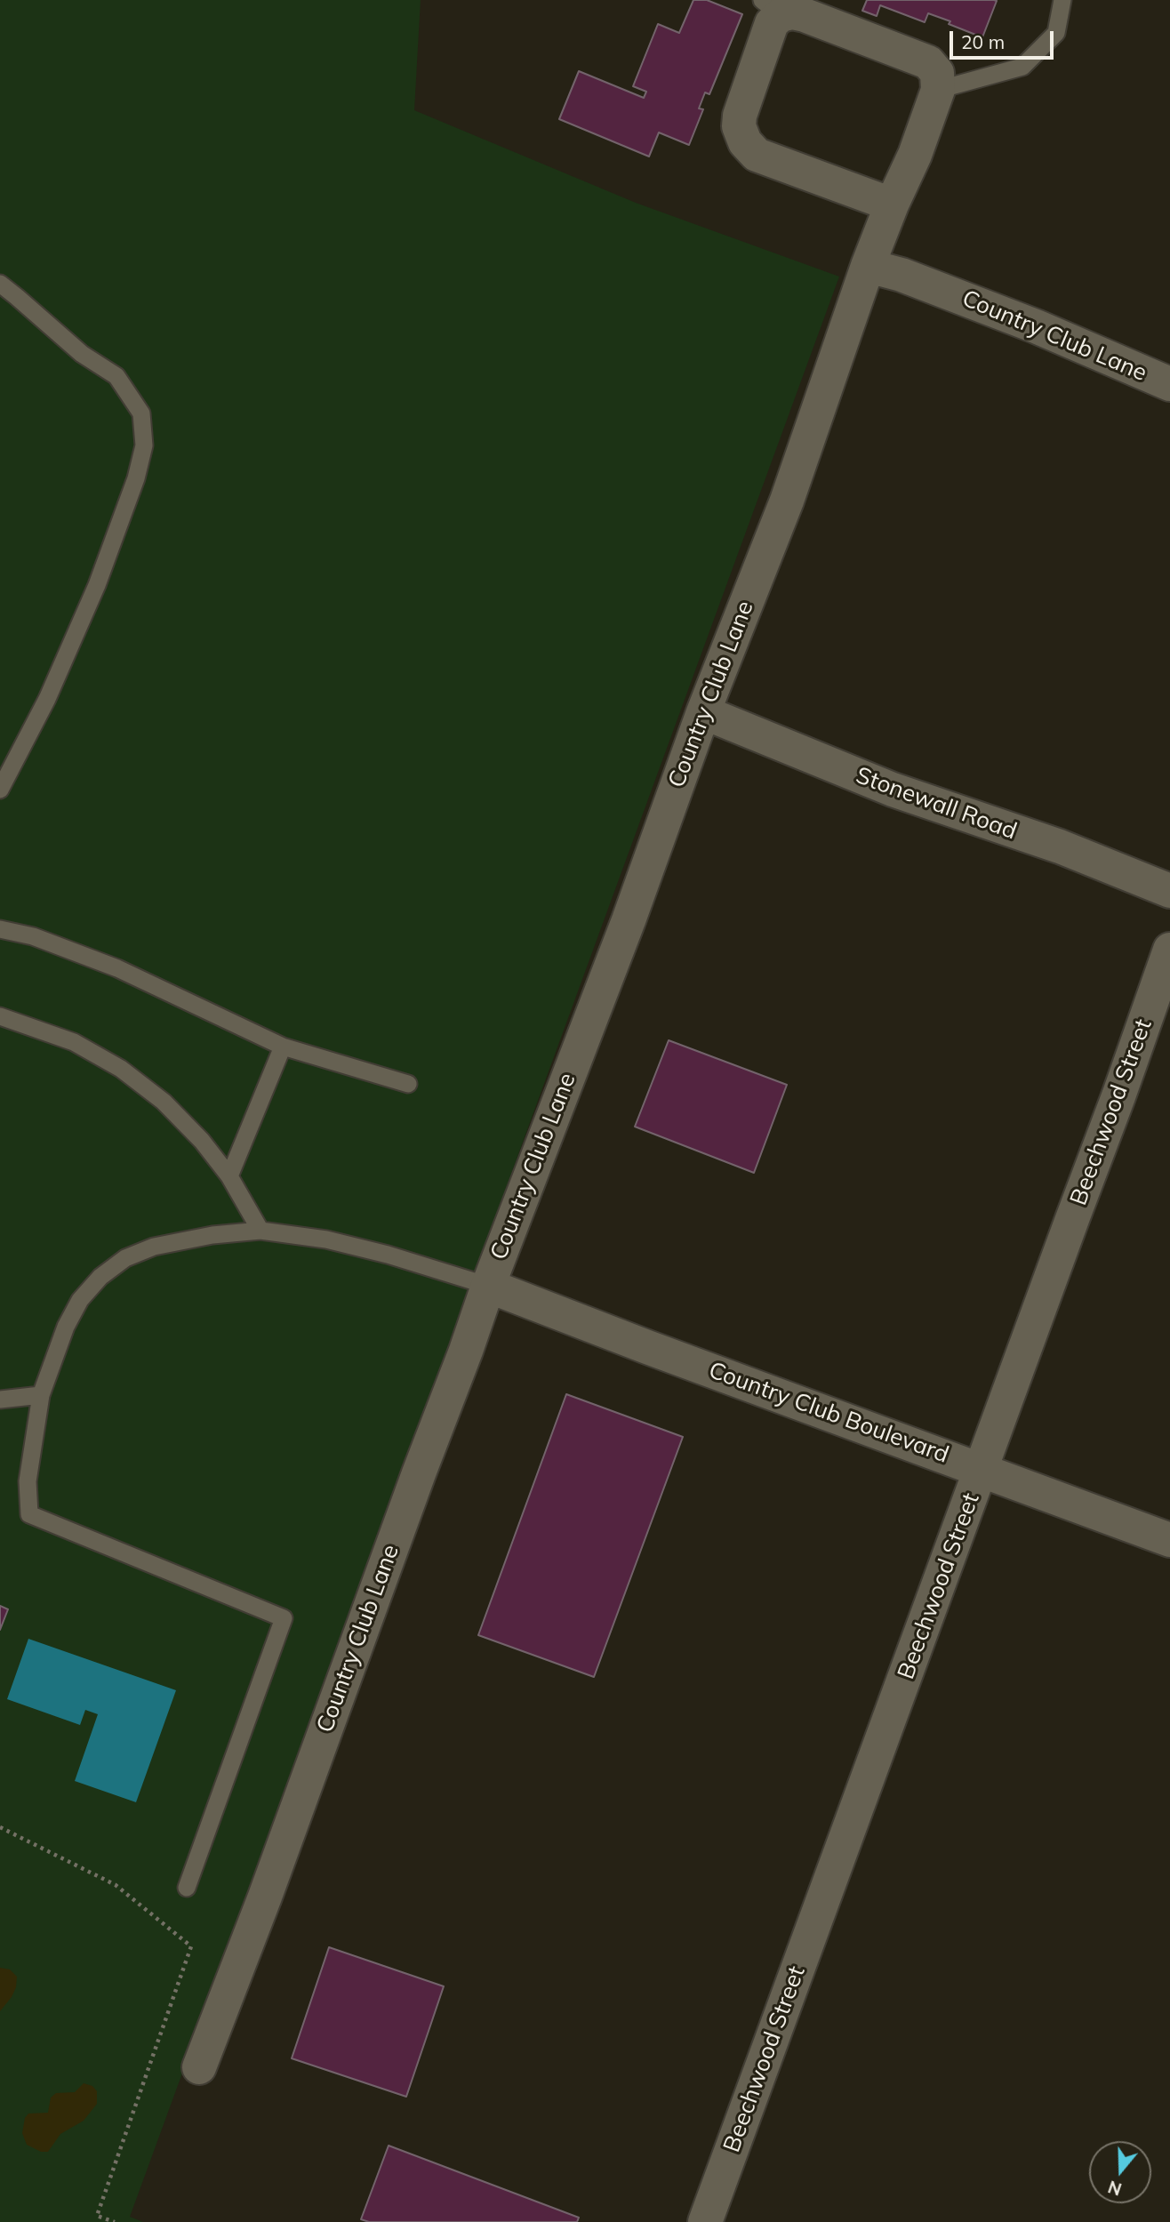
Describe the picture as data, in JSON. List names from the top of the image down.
{
  "streets": {
    "street": [
      "Country Club Lane",
      "Stonewall Road",
      "Beechwood Street",
      "Country Club Boulevard"
    ]
  },
  "crossings": [
    ["Country Club Lane", "Stonewall Road"],
    ["Country Club Lane", "Country Club Boulevard"],
    ["Beechwood Street", "Country Club Boulevard"]
  ],
  "scale_bar": "20 m",
  "north": "bottom"
}
